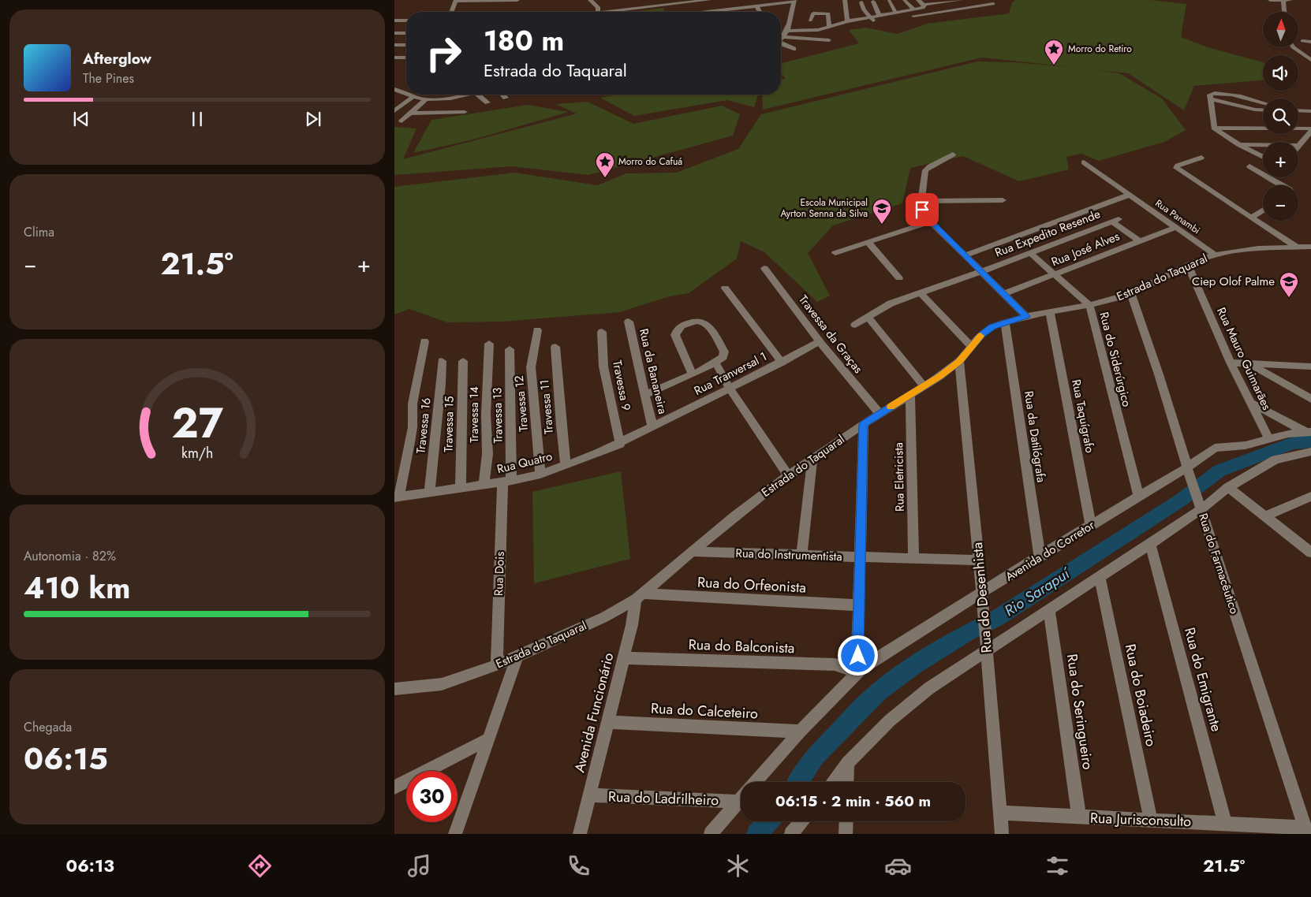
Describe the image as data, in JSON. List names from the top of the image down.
{
  "streets": {
    "street": [
      "Rua Panambi",
      "Rua Expedito Resende",
      "Rua José Alves",
      "Estrada do Taquaral",
      "Travessa da Graças",
      "Rua Mauro Guimarães",
      "Rua do Siderúrgico",
      "Rua da Bananeira",
      "Rua Tranversal 1",
      "Travessa 9",
      "Travessa 12",
      "Travessa 11",
      "Travessa 14",
      "Travessa 13",
      "Rua Taquígrafo",
      "Travessa 15",
      "Travessa 16",
      "Rua da Datilógrafa",
      "Rua Quatro",
      "Rua Eletricista",
      "Avenida do Corretor",
      "Rua do Instrumentista",
      "Rua do Farmacêutico",
      "Rua Dois",
      "Rua do Orfeonista",
      "Rua do Desenhista",
      "Rua do Balconista",
      "Rua do Emigrante",
      "Rua do Boiadeiro",
      "Rua do Calceteiro",
      "Rua do Seringueiro",
      "Avenida Funcionário",
      "Rua do Ladrilheiro",
      "Rua Jurisconsulto"
    ]
  },
  "crossings": [
    ["Rua Panambi", "Rua José Alves"],
    ["Rua Panambi", "Estrada do Taquaral"],
    ["Rua Expedito Resende", "Rua José Alves"],
    ["Rua Expedito Resende", "Rua do Siderúrgico"],
    ["Rua José Alves", "Rua do Siderúrgico"],
    ["Estrada do Taquaral", "Travessa da Graças"],
    ["Estrada do Taquaral", "Rua Mauro Guimarães"],
    ["Estrada do Taquaral", "Rua do Siderúrgico"],
    ["Estrada do Taquaral", "Rua Taquígrafo"],
    ["Estrada do Taquaral", "Rua da Datilógrafa"],
    ["Estrada do Taquaral", "Rua Eletricista"],
    ["Estrada do Taquaral", "Rua do Instrumentista"],
    ["Estrada do Taquaral", "Rua do Farmacêutico"],
    ["Estrada do Taquaral", "Rua Dois"],
    ["Estrada do Taquaral", "Rua do Orfeonista"],
    ["Estrada do Taquaral", "Rua do Desenhista"],
    ["Estrada do Taquaral", "Avenida Funcionário"],
    ["Travessa da Graças", "Rua Tranversal 1"],
    ["Rua Mauro Guimarães", "Avenida do Corretor"],
    ["Rua do Siderúrgico", "Avenida do Corretor"],
    ["Rua da Bananeira", "Rua Tranversal 1"],
    ["Rua da Bananeira", "Rua Quatro"],
    ["Rua Tranversal 1", "Rua Quatro"],
    ["Travessa 9", "Rua Quatro"],
    ["Travessa 12", "Rua Quatro"],
    ["Travessa 11", "Rua Quatro"],
    ["Travessa 14", "Rua Quatro"],
    ["Travessa 13", "Rua Quatro"],
    ["Travessa 13", "Rua Dois"],
    ["Rua Taquígrafo", "Avenida do Corretor"],
    ["Travessa 15", "Rua Quatro"],
    ["Travessa 16", "Rua Quatro"],
    ["Rua da Datilógrafa", "Avenida do Corretor"],
    ["Rua Quatro", "Rua Dois"],
    ["Rua Eletricista", "Rua do Instrumentista"],
    ["Avenida do Corretor", "Rua do Farmacêutico"],
    ["Avenida do Corretor", "Rua do Desenhista"],
    ["Avenida do Corretor", "Rua do Balconista"],
    ["Avenida do Corretor", "Rua do Calceteiro"],
    ["Avenida do Corretor", "Rua do Ladrilheiro"],
    ["Rua do Instrumentista", "Rua do Desenhista"],
    ["Rua do Farmacêutico", "Rua Jurisconsulto"],
    ["Rua do Orfeonista", "Avenida Funcionário"],
    ["Rua do Desenhista", "Rua Jurisconsulto"],
    ["Rua do Balconista", "Avenida Funcionário"],
    ["Rua do Emigrante", "Rua Jurisconsulto"],
    ["Rua do Boiadeiro", "Rua Jurisconsulto"],
    ["Rua do Calceteiro", "Avenida Funcionário"],
    ["Rua do Seringueiro", "Rua Jurisconsulto"],
    ["Avenida Funcionário", "Rua do Ladrilheiro"]
  ],
  "water": ["Rio Sarapuí"],
  "places": {
    "place": ["Morro do Retiro", "Morro do Cafuá"],
    "school or university": ["Escola Municipal Ayrton Senna da Silva", "Ciep Olof Palme"]
  },
  "north": "top",
  "page": {
    "map_buttons": ["+", "−"],
    "turn": ["180 m", "Estrada do Taquaral"],
    "song": ["Afterglow", "The Pines"],
    "tile": [
      "Clima",
      ["Autonomia · 82%", "410 km"],
      ["Chegada", "06:15"]
    ],
    "heat": ["−", "21.5°", "+"],
    "limit": "30",
    "trip": "06:15 · 2 min · 560 m",
    "tabs": ["06:13", "21.5°"],
    "gauge": ["27", "km/h"]
  }
}
